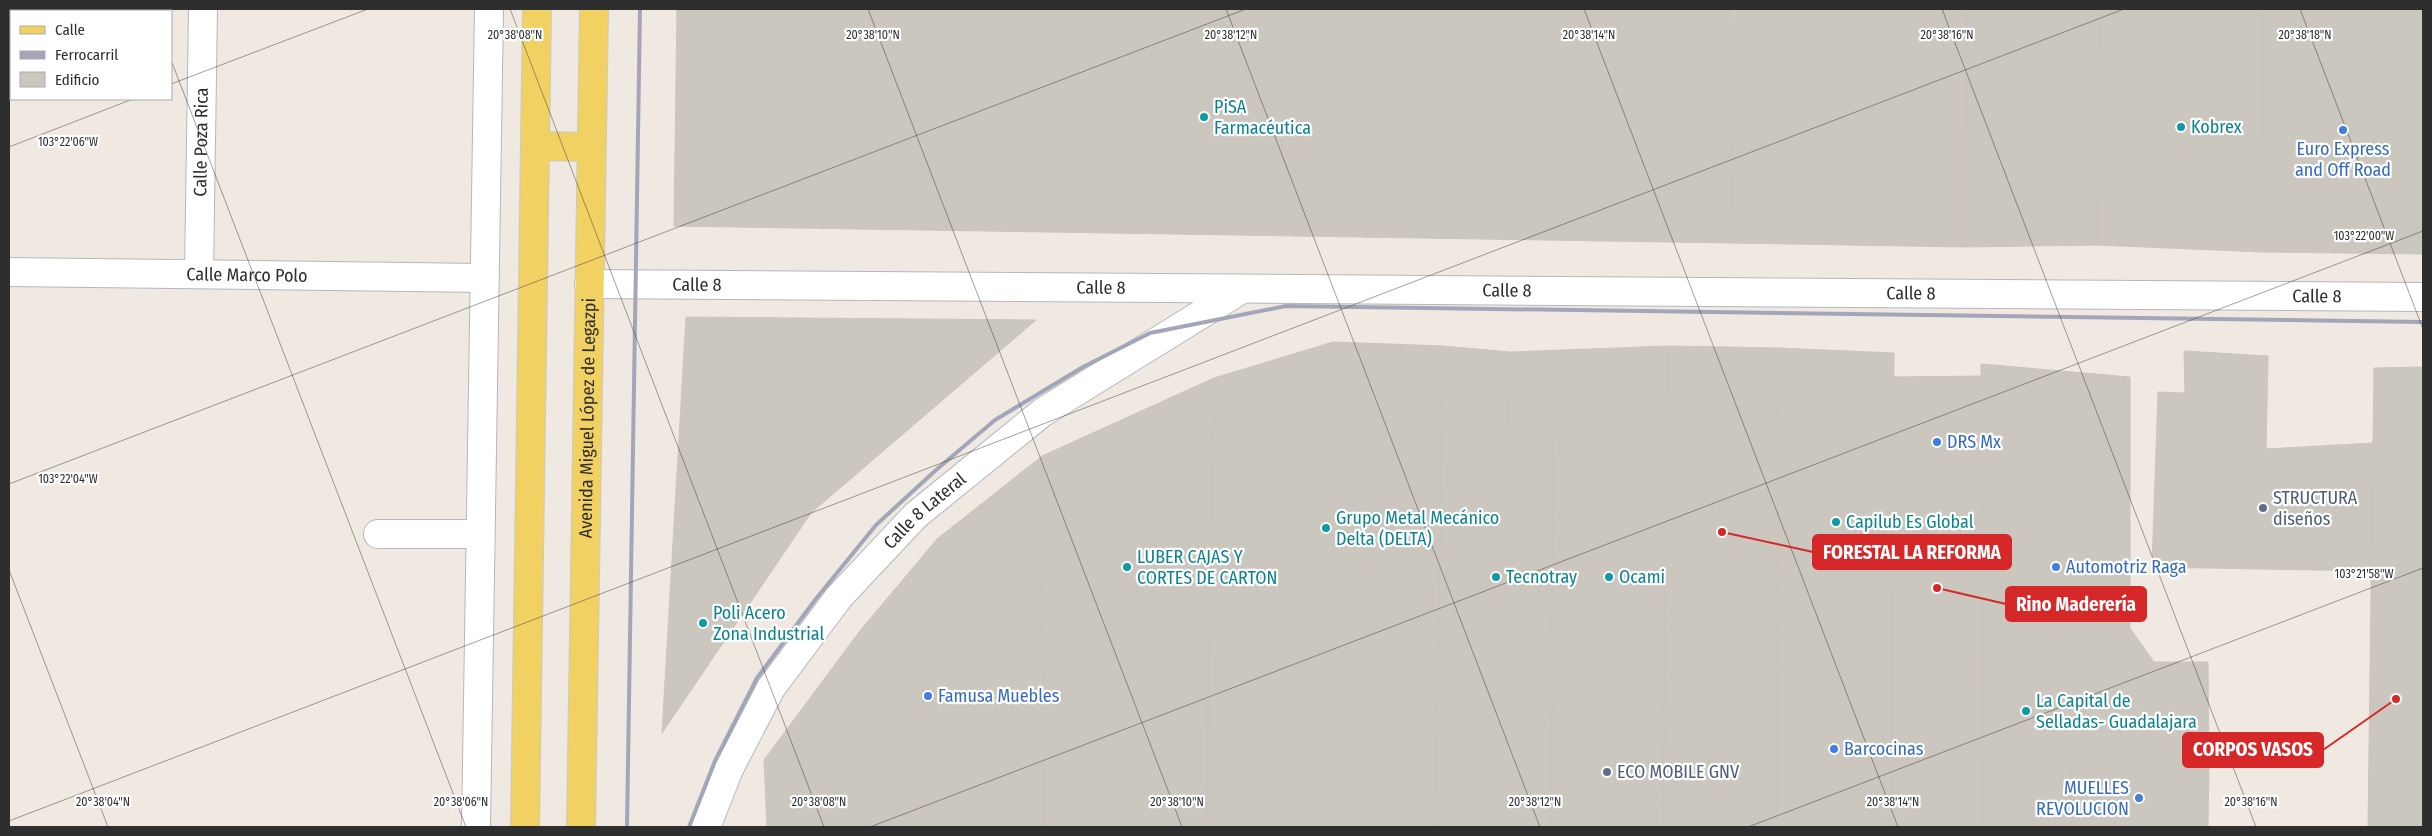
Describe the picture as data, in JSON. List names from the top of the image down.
{
  "streets": {
    "main road": ["Avenida Miguel López de Legazpi"],
    "street": [
      "Calle Poza Rica",
      "Calle Marco Polo",
      "Calle 8",
      "Calle 8 Lateral"
    ]
  },
  "crossings": [
    ["Calle Poza Rica", "Calle Marco Polo"],
    ["Calle 8", "Avenida Miguel López de Legazpi"],
    ["Calle 8", "Calle 8 Lateral"]
  ],
  "places": [
    "PiSA Farmacéutica",
    "Kobrex",
    "Euro Express and Off Road",
    "DRS Mx",
    "STRUCTURA diseños",
    "Capilub Es Global",
    "Grupo Metal Mecánico Delta (DELTA)",
    "FORESTAL LA REFORMA",
    "LUBER CAJAS Y CORTES DE CARTON",
    "Automotriz Raga",
    "Tecnotray",
    "Ocami",
    "Rino Maderería",
    "Poli Acero Zona Industrial",
    "Famusa Muebles",
    "CORPOS VASOS",
    "La Capital de Selladas- Guadalajara",
    "Barcocinas",
    "ECO MOBILE GNV",
    "MUELLES REVOLUCION"
  ],
  "legend": ["Calle", "Ferrocarril", "Edificio"],
  "coordinates": [
    "20°38'08\"N",
    "20°38'14\"N",
    "20°38'10\"N",
    "20°38'12\"N",
    "20°38'16\"N",
    "20°38'18\"N",
    "103°22'06\"W",
    "103°22'00\"W",
    "103°22'04\"W",
    "103°21'58\"W",
    "20°38'04\"N",
    "20°38'06\"N"
  ]
}
